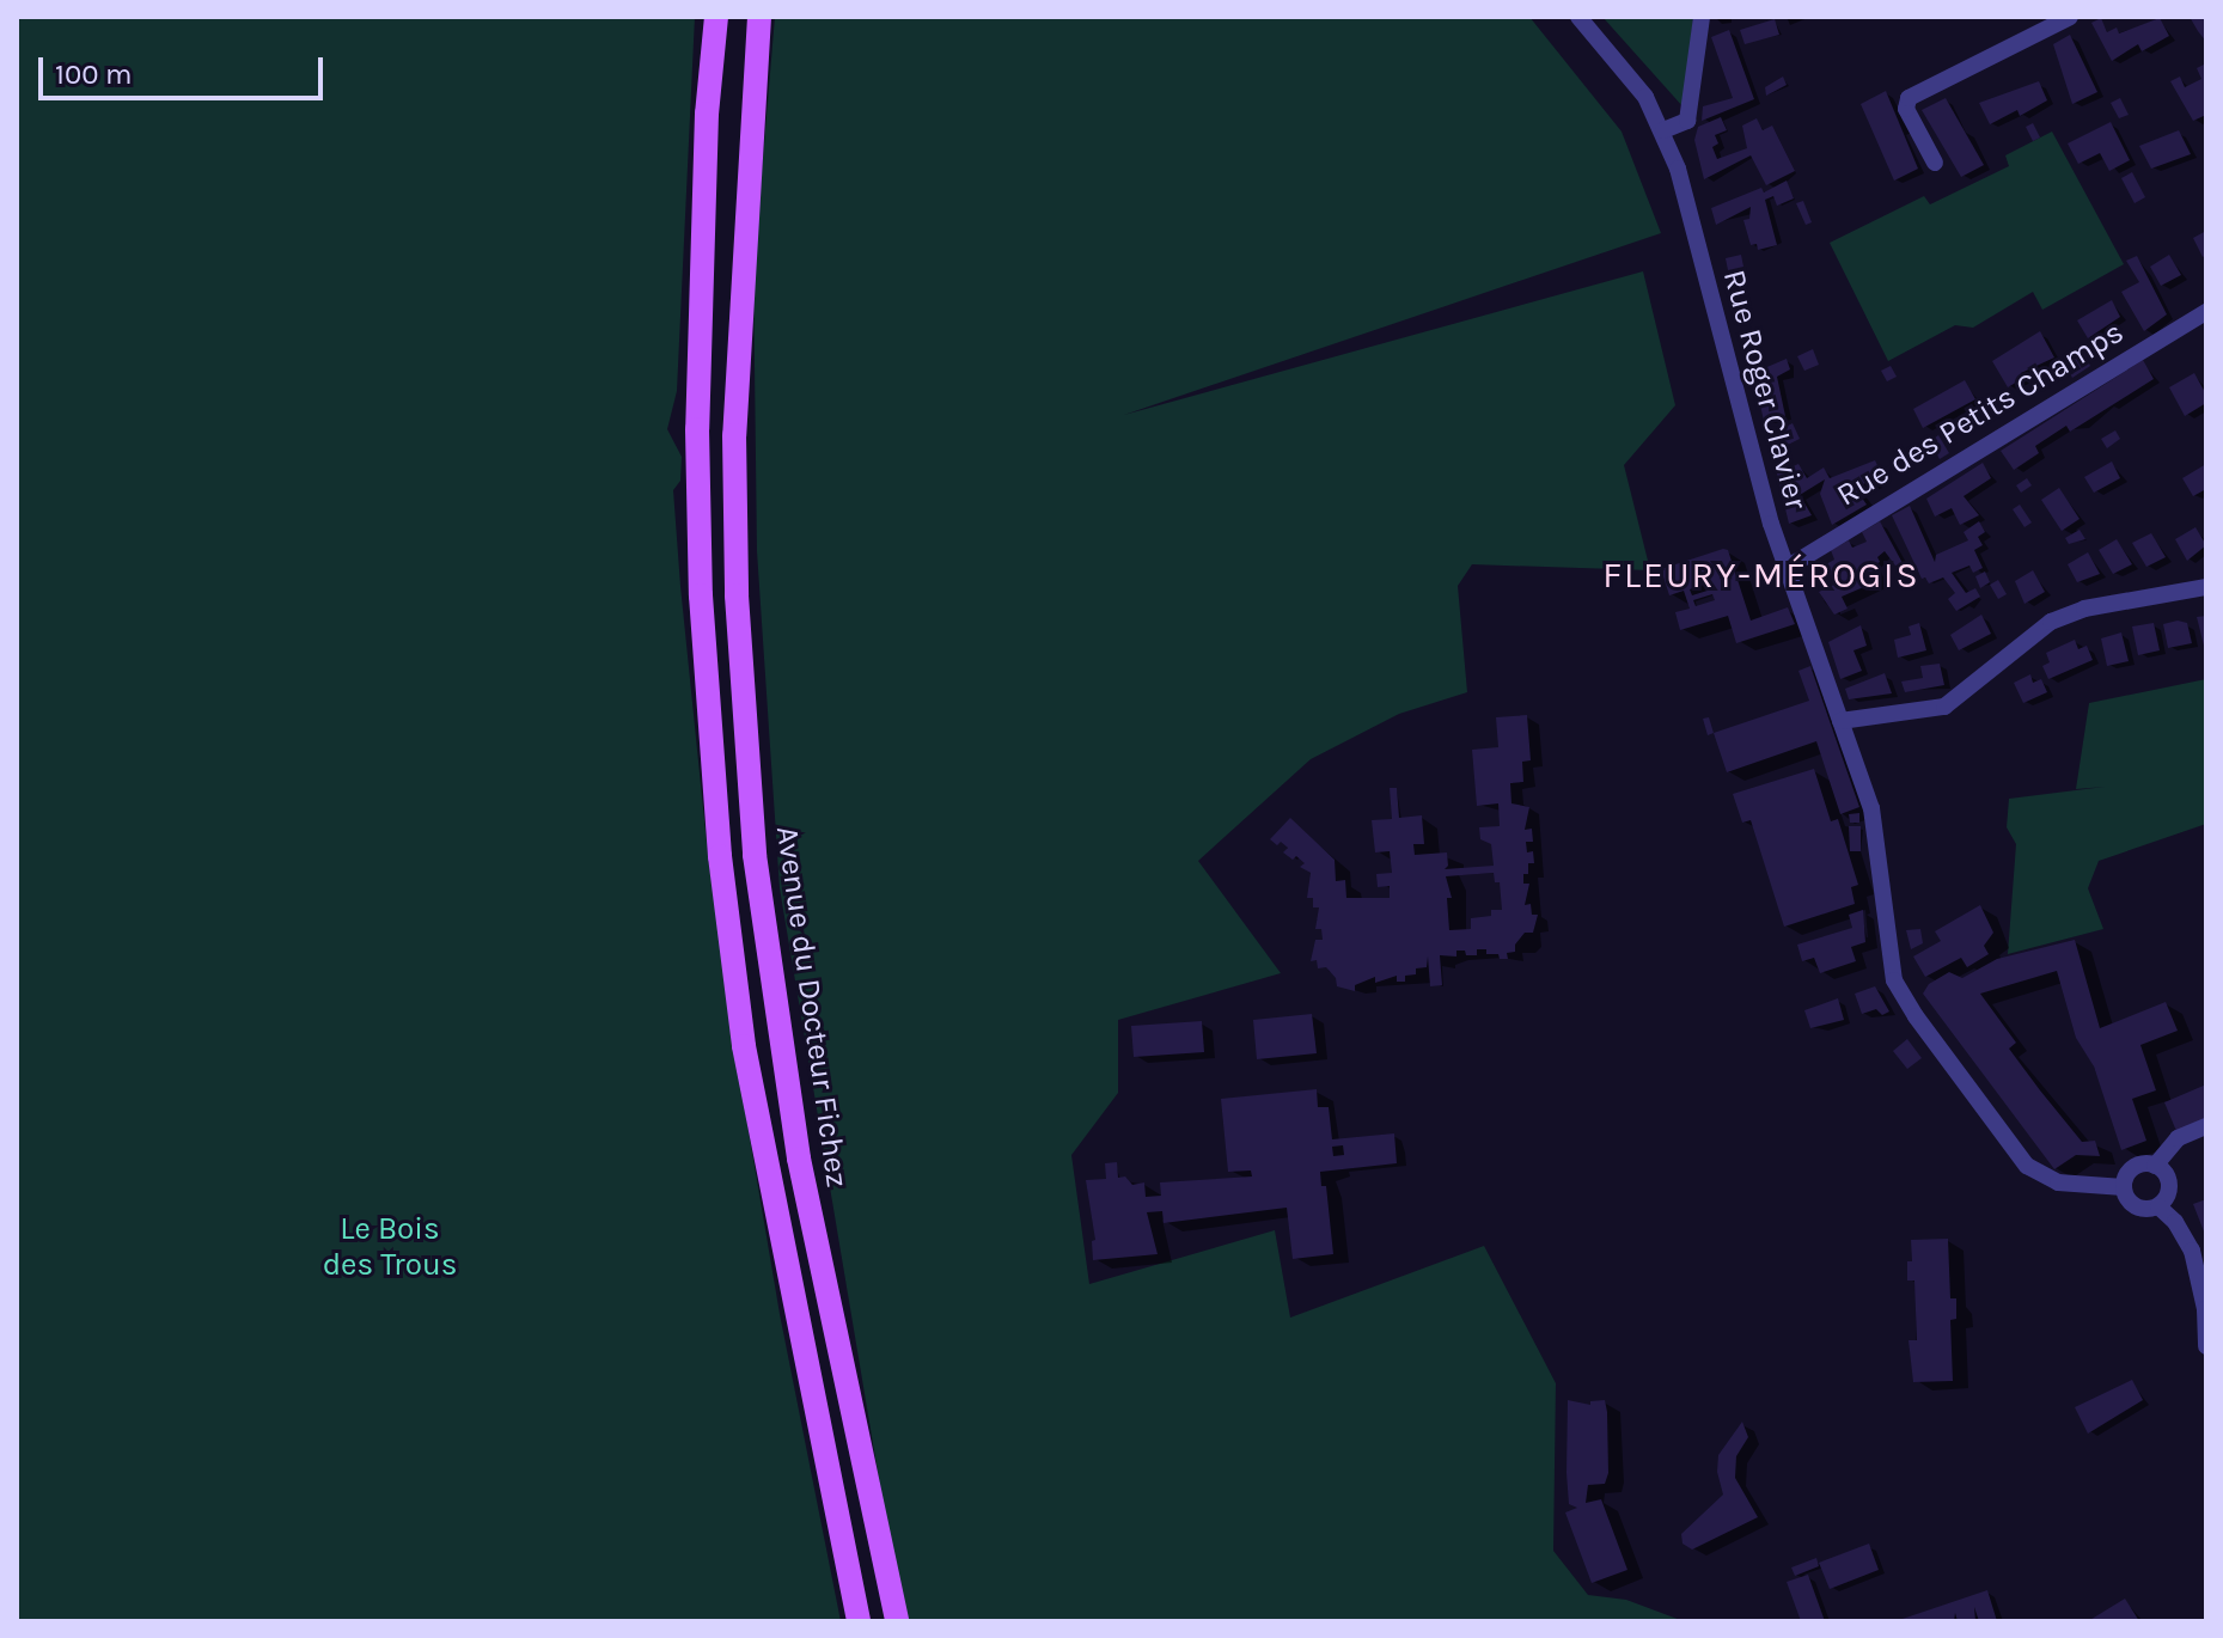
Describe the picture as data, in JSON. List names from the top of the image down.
{
  "streets": {
    "main road": ["Avenue du Docteur Fichez"],
    "street": ["Rue Roger Clavier", "Rue des Petits Champs"]
  },
  "crossings": [
    ["Rue Roger Clavier", "Rue des Petits Champs"]
  ],
  "districts": ["FLEURY-MÉROGIS"],
  "parks": ["Le Bois des Trous"],
  "scale_bar": "100 m"
}
